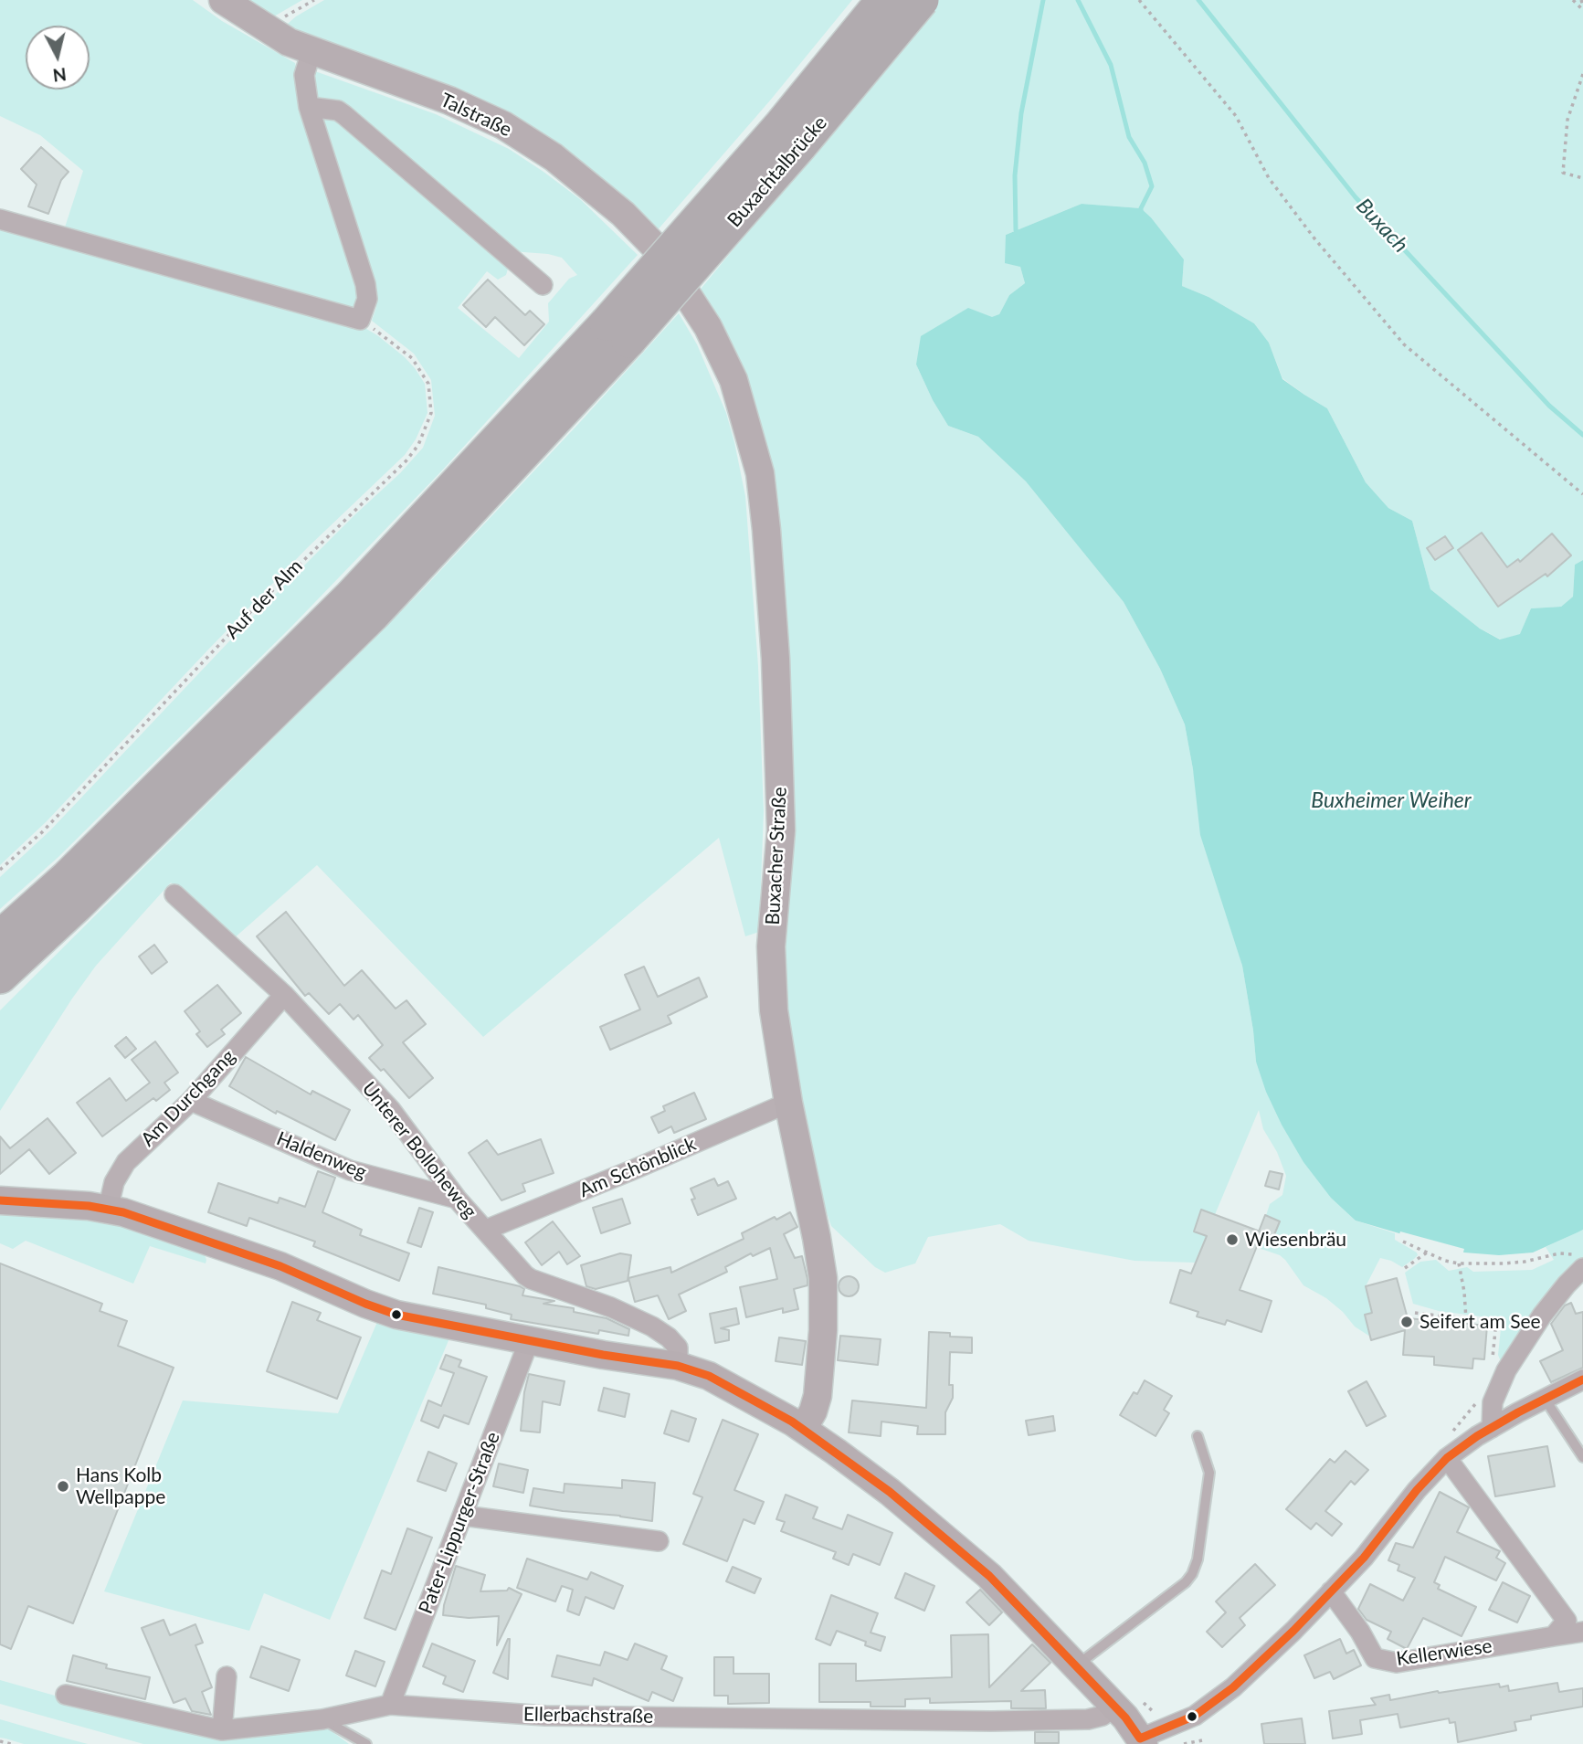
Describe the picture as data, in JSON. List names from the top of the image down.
{
  "streets": {
    "highway": ["Buxachtalbrücke"],
    "street": [
      "Talstraße",
      "Buxacher Straße",
      "Am Durchgang",
      "Unterer Bolloheweg",
      "Haldenweg",
      "Am Schönblick",
      "Pater-Lippurger-Straße",
      "Kellerwiese",
      "Ellerbachstraße"
    ],
    "path": ["Auf der Alm"]
  },
  "crossings": [
    ["Talstraße", "Buxacher Straße"],
    ["Buxacher Straße", "Am Schönblick"],
    ["Am Durchgang", "Unterer Bolloheweg"],
    ["Am Durchgang", "Haldenweg"],
    ["Unterer Bolloheweg", "Haldenweg"],
    ["Unterer Bolloheweg", "Am Schönblick"],
    ["Pater-Lippurger-Straße", "Ellerbachstraße"]
  ],
  "water": ["Buxach", "Buxheimer Weiher"],
  "places": ["Wiesenbräu", "Seifert am See", "Hans Kolb Wellpappe"],
  "north": "bottom"
}
